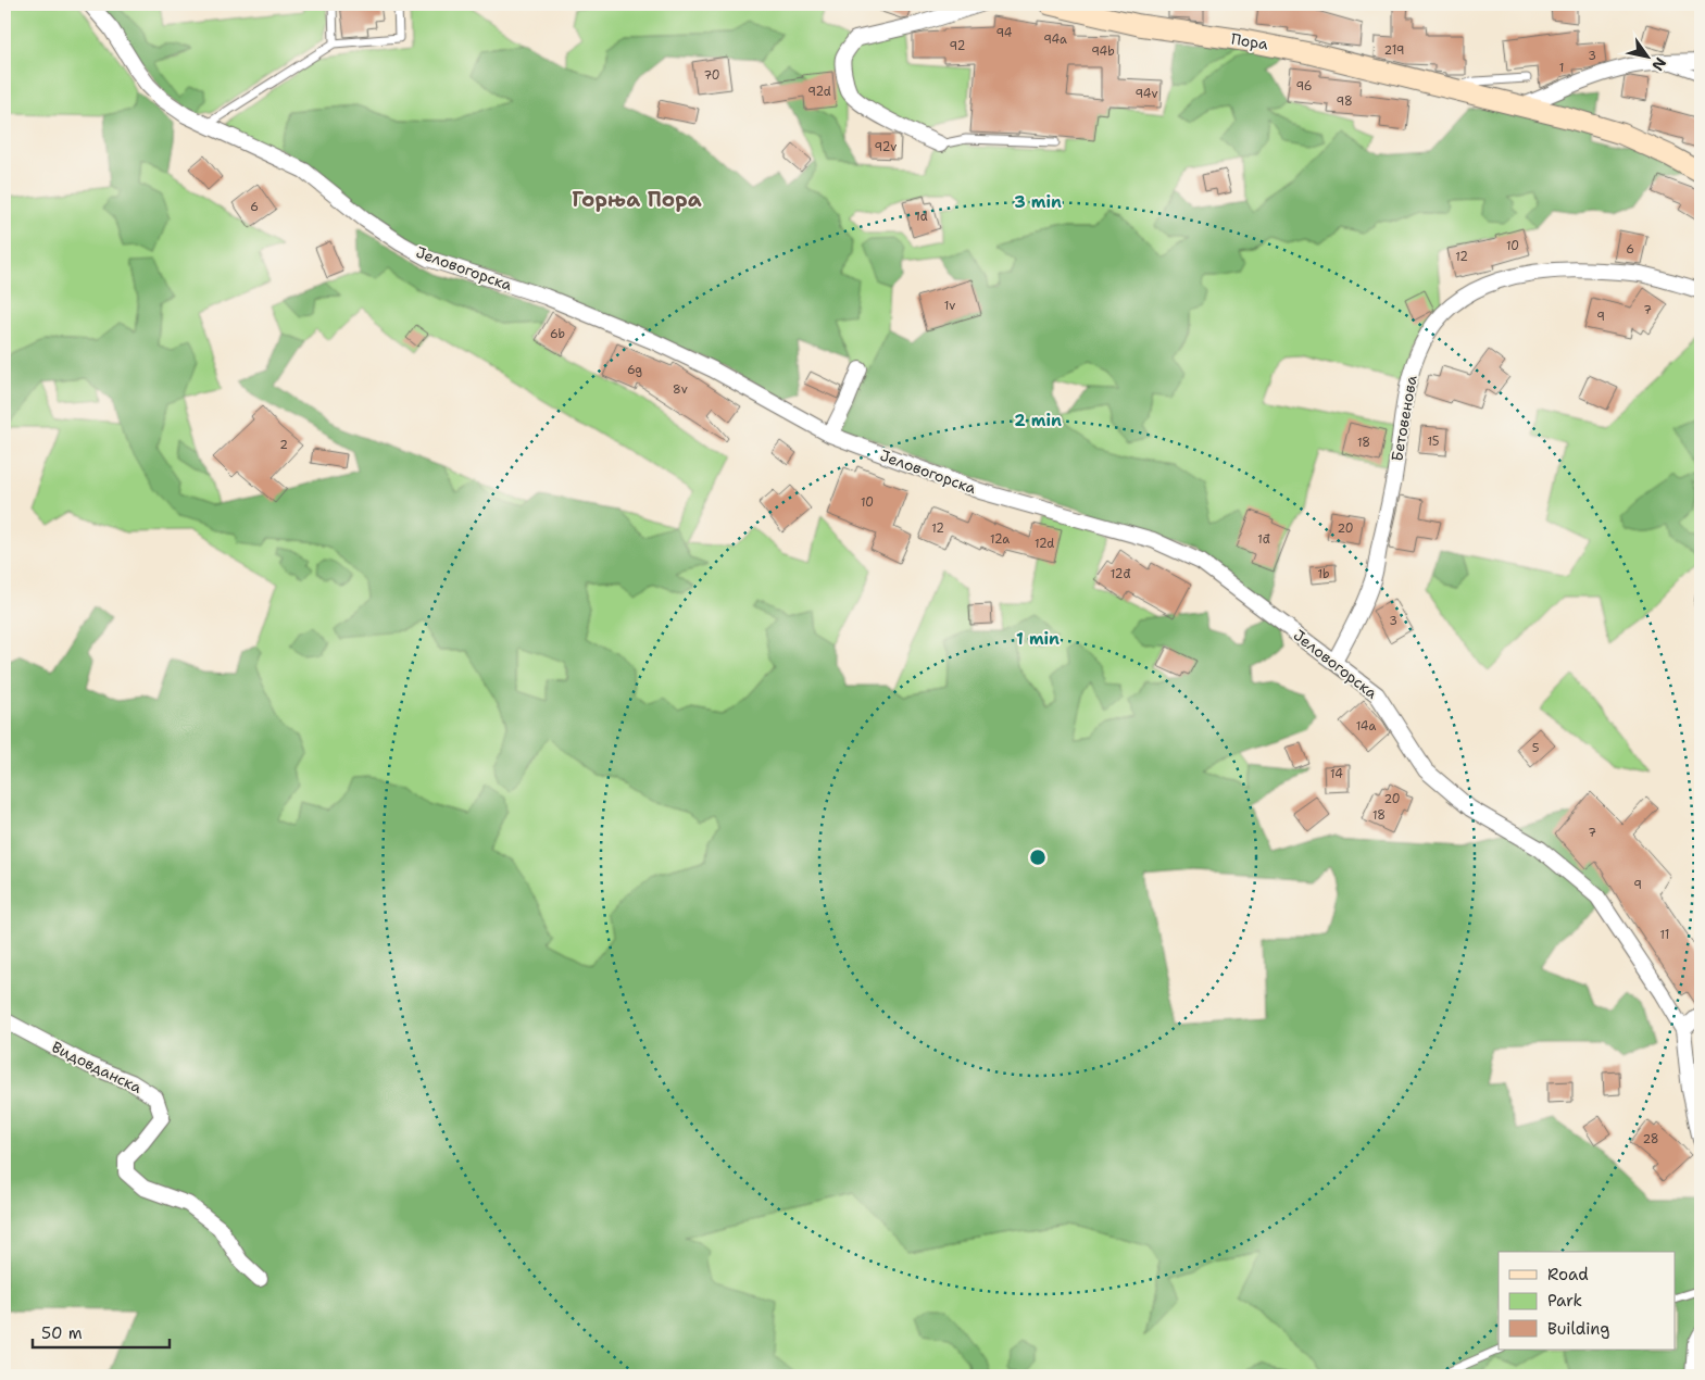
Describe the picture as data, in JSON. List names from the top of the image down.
{
  "streets": {
    "street": [
      "Пора",
      "Јеловогорска",
      "Бетовенова",
      "Видовданска"
    ]
  },
  "crossings": [
    ["Јеловогорска", "Бетовенова"]
  ],
  "districts": ["Горња Пора"],
  "house_numbers": [
    "94",
    "94a",
    "92",
    "219",
    "94b",
    "3",
    "1",
    "70",
    "96",
    "92d",
    "94v",
    "98",
    "92v",
    "6",
    "1d",
    "10",
    "6",
    "12",
    "1v",
    "7",
    "9",
    "6b",
    "6g",
    "8v",
    "15",
    "18",
    "2",
    "10",
    "12",
    "20",
    "12a",
    "1đ",
    "12d",
    "12đ",
    "1b",
    "3",
    "14a",
    "5",
    "14",
    "20",
    "18",
    "7",
    "9",
    "11",
    "28"
  ],
  "legend": ["Road", "Park", "Building"],
  "scale_bar": "50 m",
  "north": "bottom right",
  "rings": ["3 min", "2 min", "1 min"]
}
